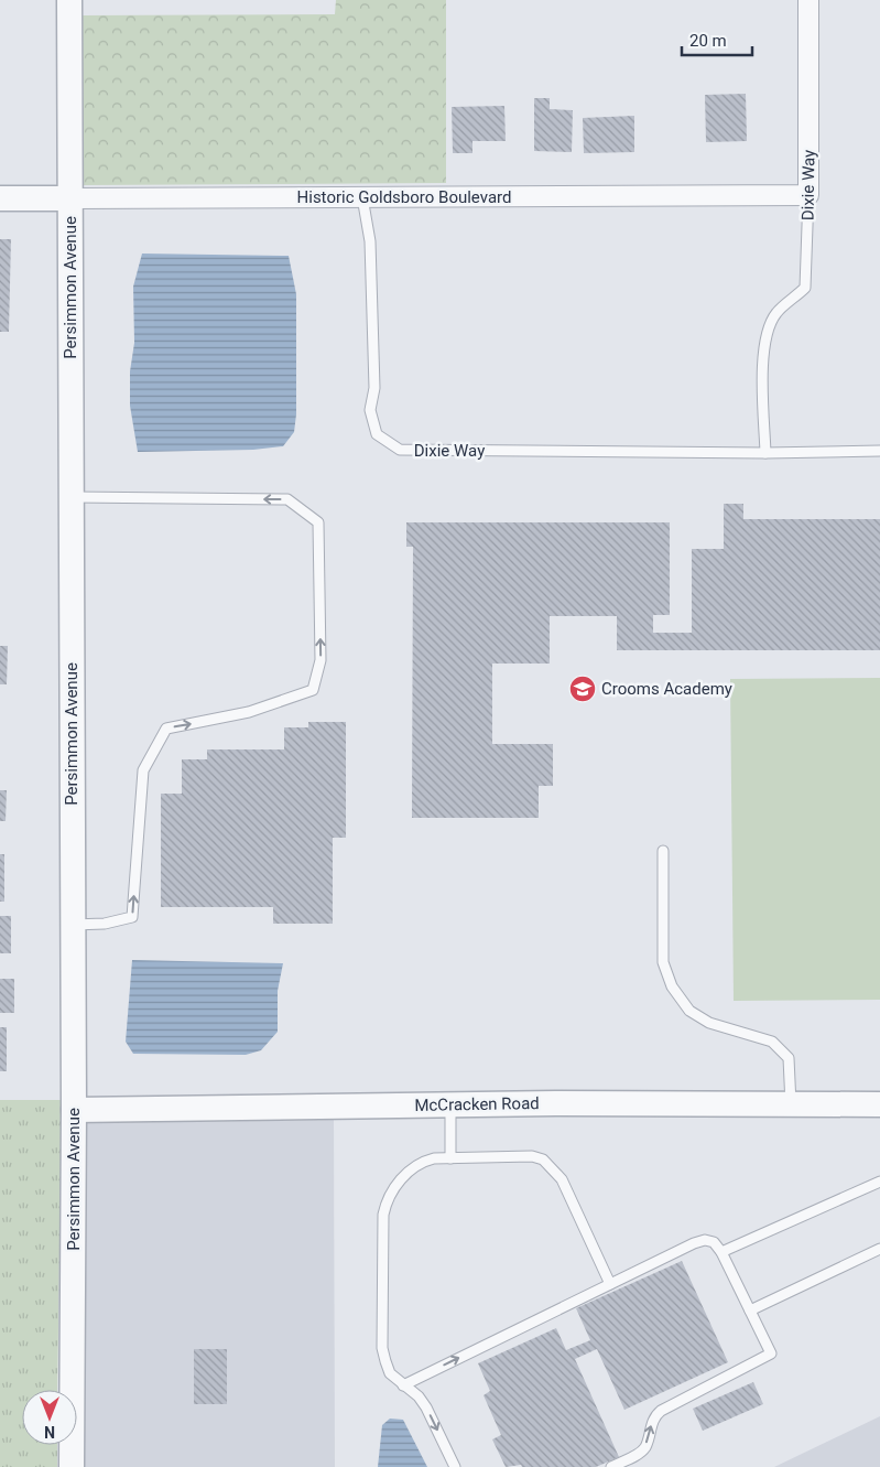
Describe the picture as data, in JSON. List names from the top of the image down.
{
  "streets": {
    "street": [
      "Dixie Way",
      "Historic Goldsboro Boulevard",
      "Persimmon Avenue",
      "McCracken Road"
    ]
  },
  "crossings": [
    ["Dixie Way", "Historic Goldsboro Boulevard"],
    ["Historic Goldsboro Boulevard", "Persimmon Avenue"],
    ["Persimmon Avenue", "McCracken Road"]
  ],
  "places": {
    "school or university": ["Crooms Academy"]
  },
  "scale_bar": "20 m",
  "north": "bottom"
}
